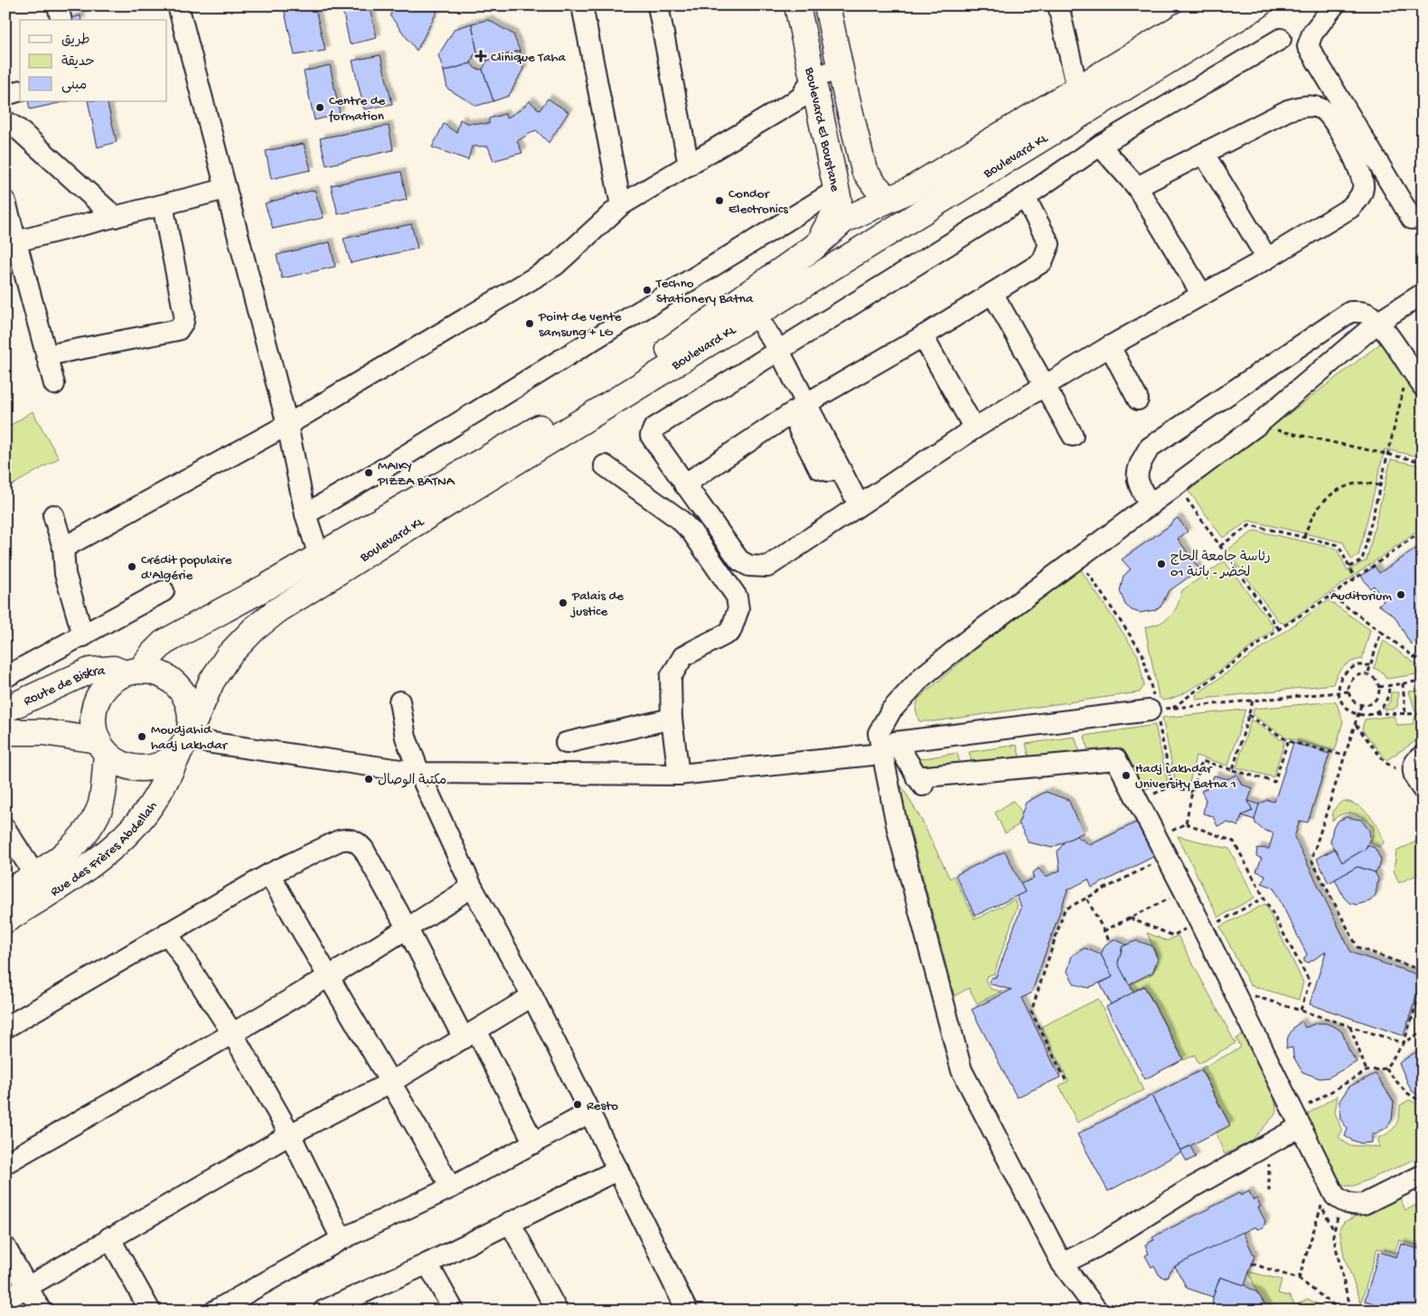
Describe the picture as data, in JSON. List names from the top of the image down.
{
  "streets": {
    "main road": [
      "Boulevard El Boustane",
      "Boulevard KL",
      "Route de Biskra",
      "Rue des Frères Abdellah"
    ]
  },
  "crossings": [
    ["Boulevard El Boustane", "Boulevard KL"],
    ["Boulevard KL", "Route de Biskra"],
    ["Boulevard KL", "Rue des Frères Abdellah"],
    ["Route de Biskra", "Rue des Frères Abdellah"]
  ],
  "places": {
    "health": ["Clinique Taha"],
    "other": [
      "Centre de formation",
      "Condor Electronics",
      "Techno Stationery Batna",
      "Point de vente samsung + LG",
      "MAIKY PIZZA BATNA",
      "رئاسة جامعة الحاج لخضر - باتنة 01",
      "Crédit populaire d'Algérie",
      "Auditorium",
      "Palais de justice",
      "Moudjahid hadj Lakhdar",
      "Hadj Lakhdar University Batna 1",
      "مكتبة الوصال",
      "Resto"
    ]
  },
  "legend": ["طريق", "حديقة", "مبنى"]
}
